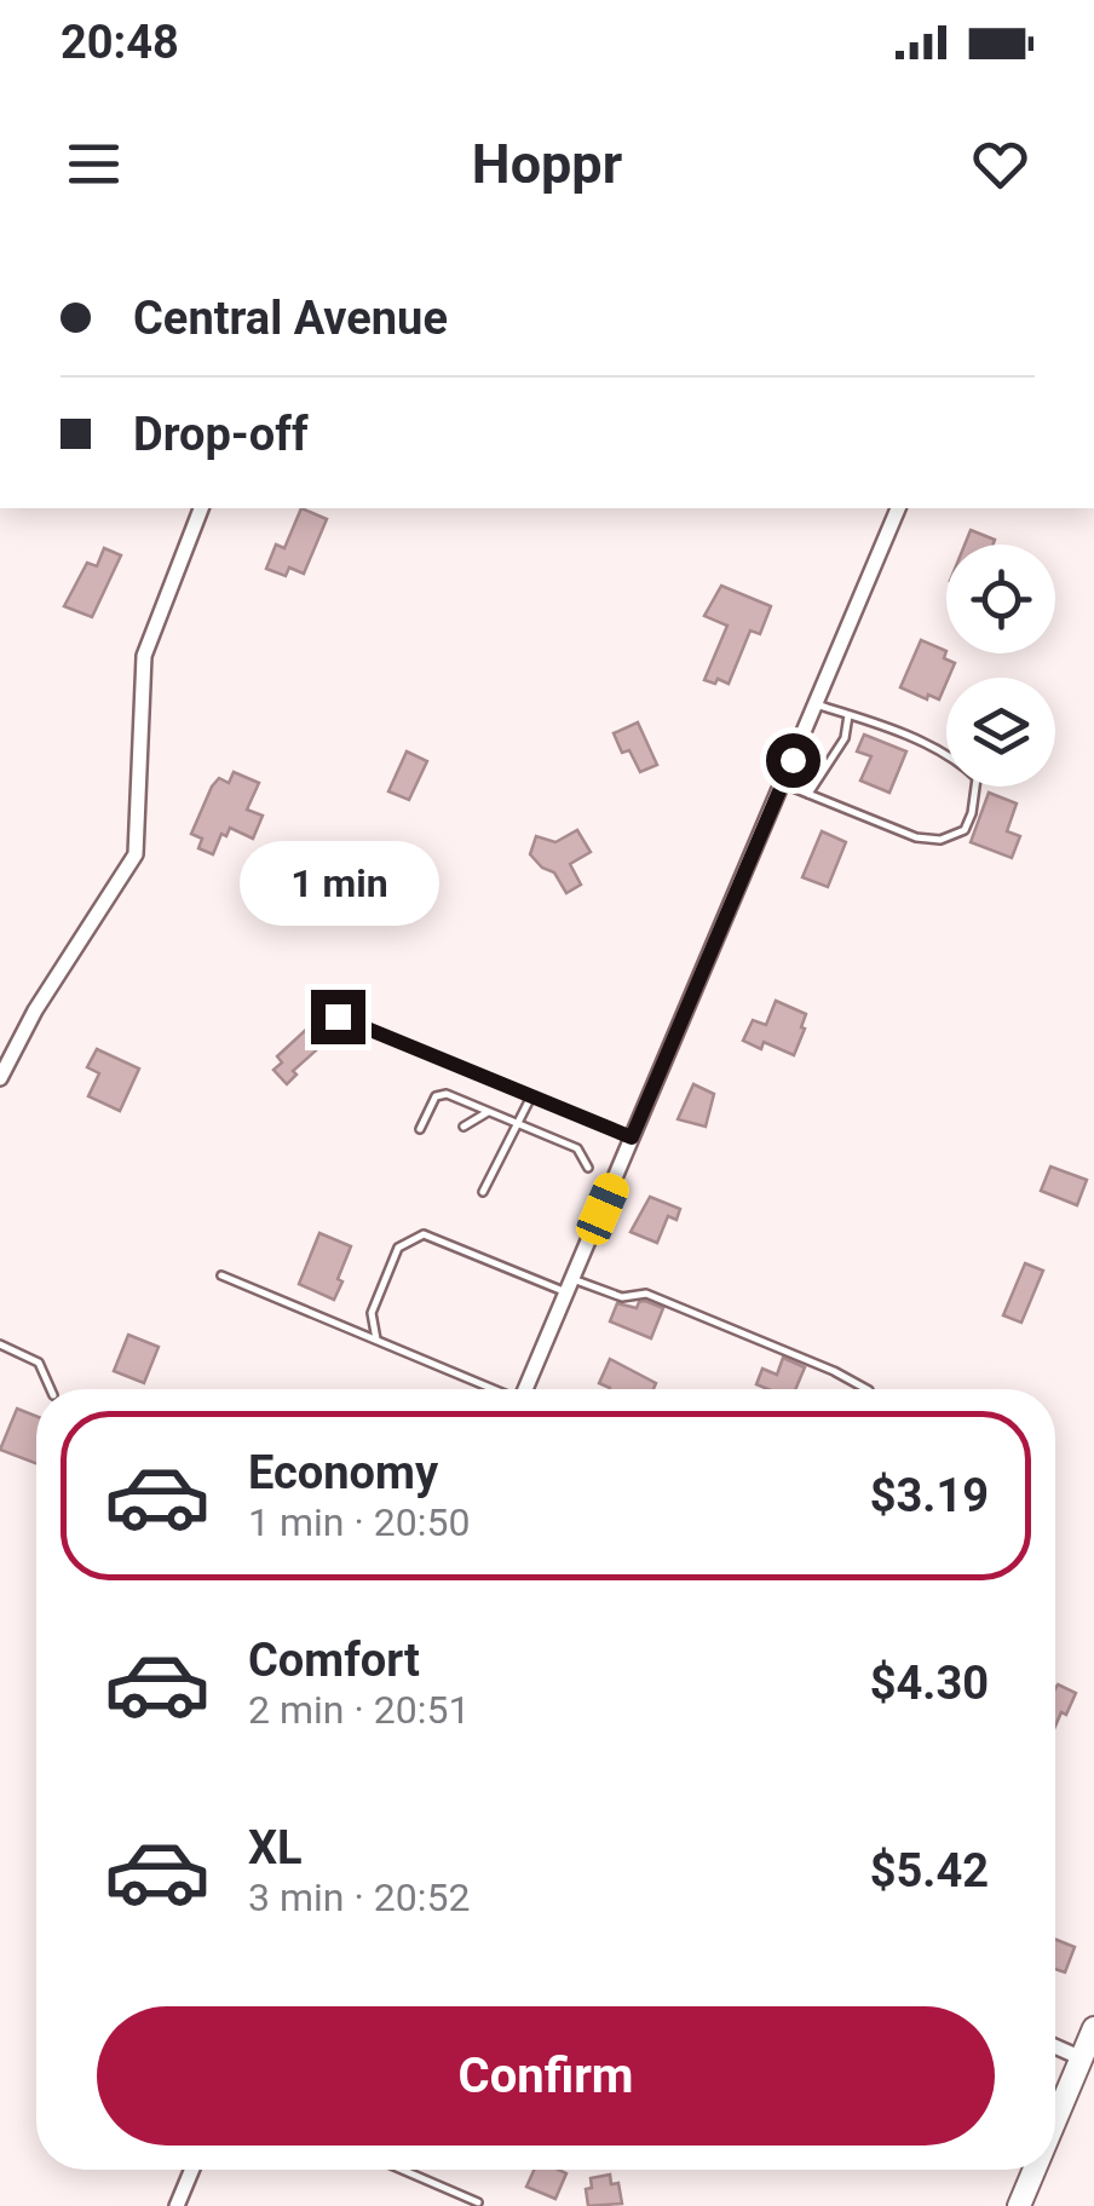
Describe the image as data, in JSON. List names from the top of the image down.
{
  "page": {
    "status": "20:48",
    "header": "Hoppr",
    "banner": ["Central Avenue", "Drop-off"],
    "bubble": "1 min",
    "list": [
      {
        "name": "Economy",
        "note": "1 min · 20:50",
        "value": "$3.19"
      },
      {
        "name": "Comfort",
        "note": "2 min · 20:51",
        "value": "$4.30"
      },
      {
        "name": "XL",
        "note": "3 min · 20:52",
        "value": "$5.42"
      }
    ],
    "buttons": "Confirm"
  }
}
